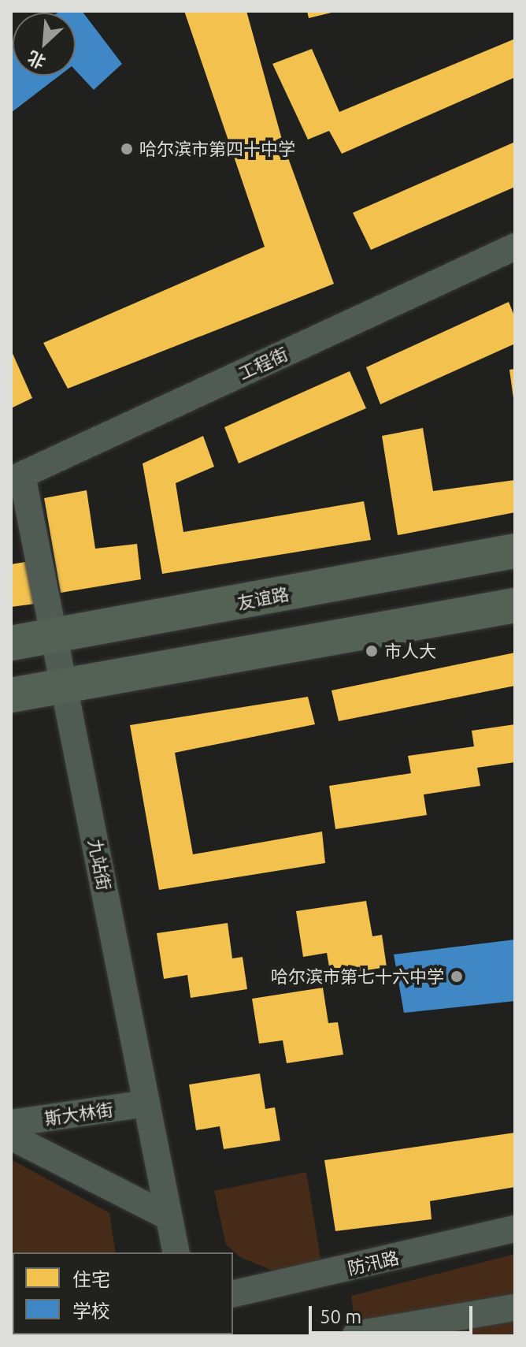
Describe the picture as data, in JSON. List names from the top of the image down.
{
  "streets": {
    "highway": ["友谊路"],
    "street": [
      "工程街",
      "九站街",
      "斯大林街",
      "防汛路"
    ]
  },
  "crossings": [
    ["工程街", "九站街"],
    ["友谊路", "九站街"],
    ["九站街", "斯大林街"]
  ],
  "places": ["哈尔滨市第四十中学", "市人大", "哈尔滨市第七十六中学"],
  "legend": ["住宅", "学校"],
  "scale_bar": "50 m",
  "north": "bottom left"
}
